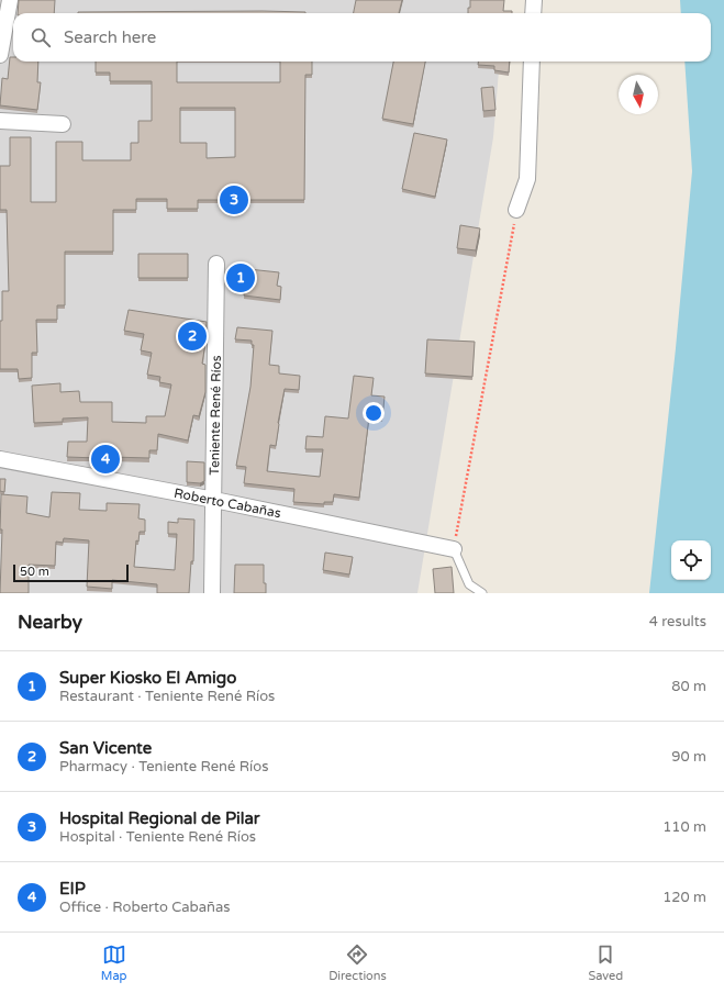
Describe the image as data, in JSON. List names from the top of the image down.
{
  "streets": {
    "street": ["Teniente René Ríos", "Roberto Cabañas"]
  },
  "crossings": [
    ["Teniente René Ríos", "Roberto Cabañas"]
  ],
  "scale_bar": "50 m",
  "north": "bottom",
  "page": {
    "search": "Search here",
    "pins": [
      "3",
      "1",
      "2",
      "4"
    ],
    "scale": "50 m",
    "heading": ["Nearby", "4 results"],
    "list": [
      {
        "mark": "1",
        "name": "Super Kiosko El Amigo",
        "note": "Restaurant · Teniente René Ríos",
        "value": "80 m"
      },
      {
        "mark": "2",
        "name": "San Vicente",
        "note": "Pharmacy · Teniente René Ríos",
        "value": "90 m"
      },
      {
        "mark": "3",
        "name": "Hospital Regional de Pilar",
        "note": "Hospital · Teniente René Ríos",
        "value": "110 m"
      },
      {
        "mark": "4",
        "name": "EIP",
        "note": "Office · Roberto Cabañas",
        "value": "120 m"
      }
    ],
    "nav": ["Map", "Directions", "Saved"]
  }
}
